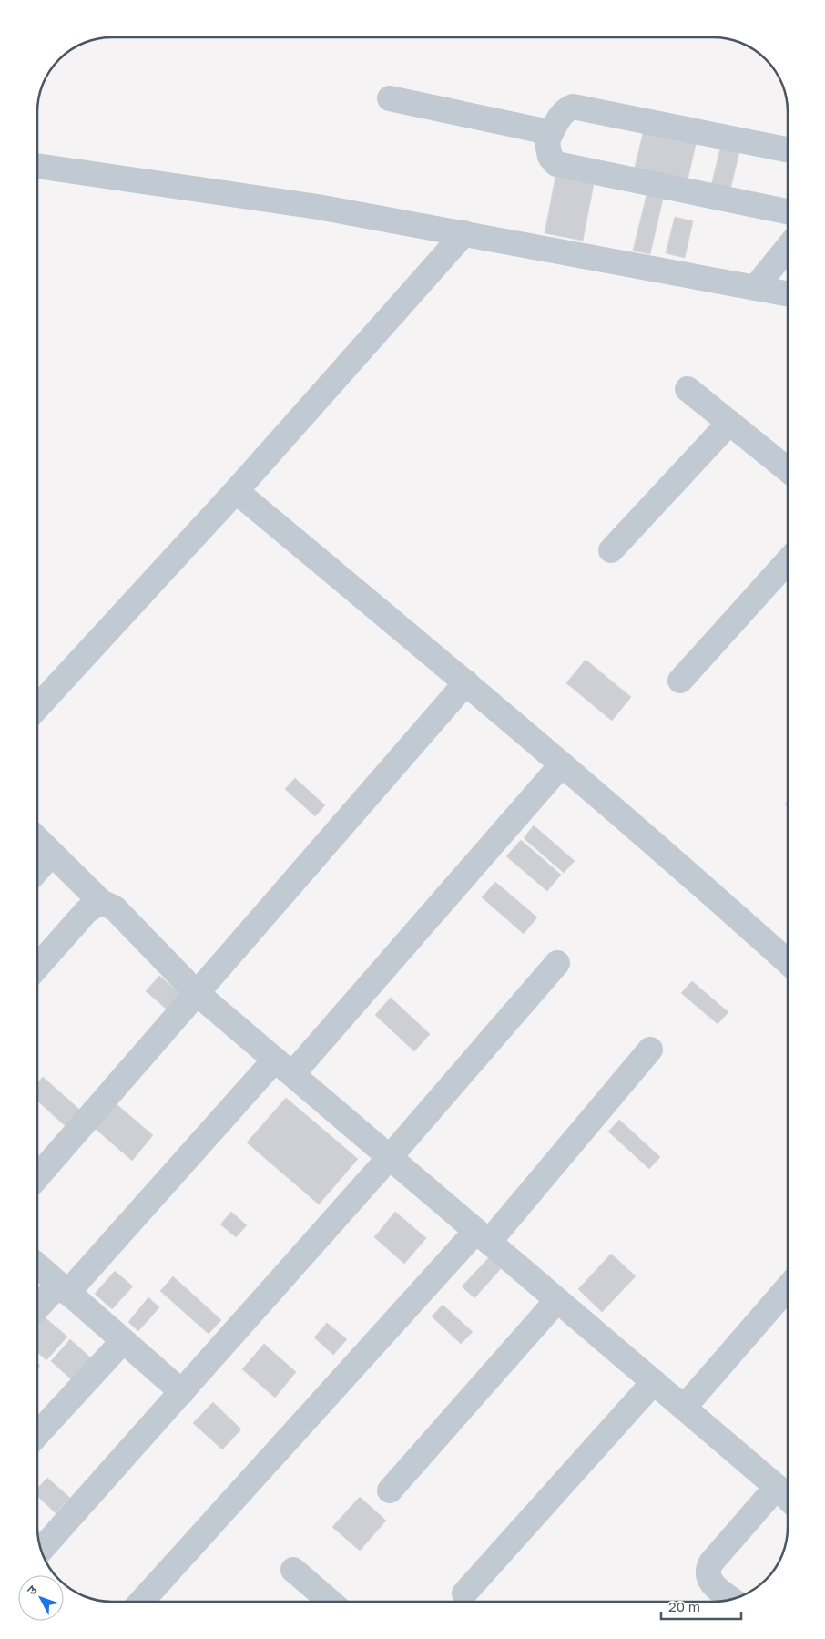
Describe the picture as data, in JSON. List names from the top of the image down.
{
  "scale_bar": "20 m",
  "north": "top left"
}
